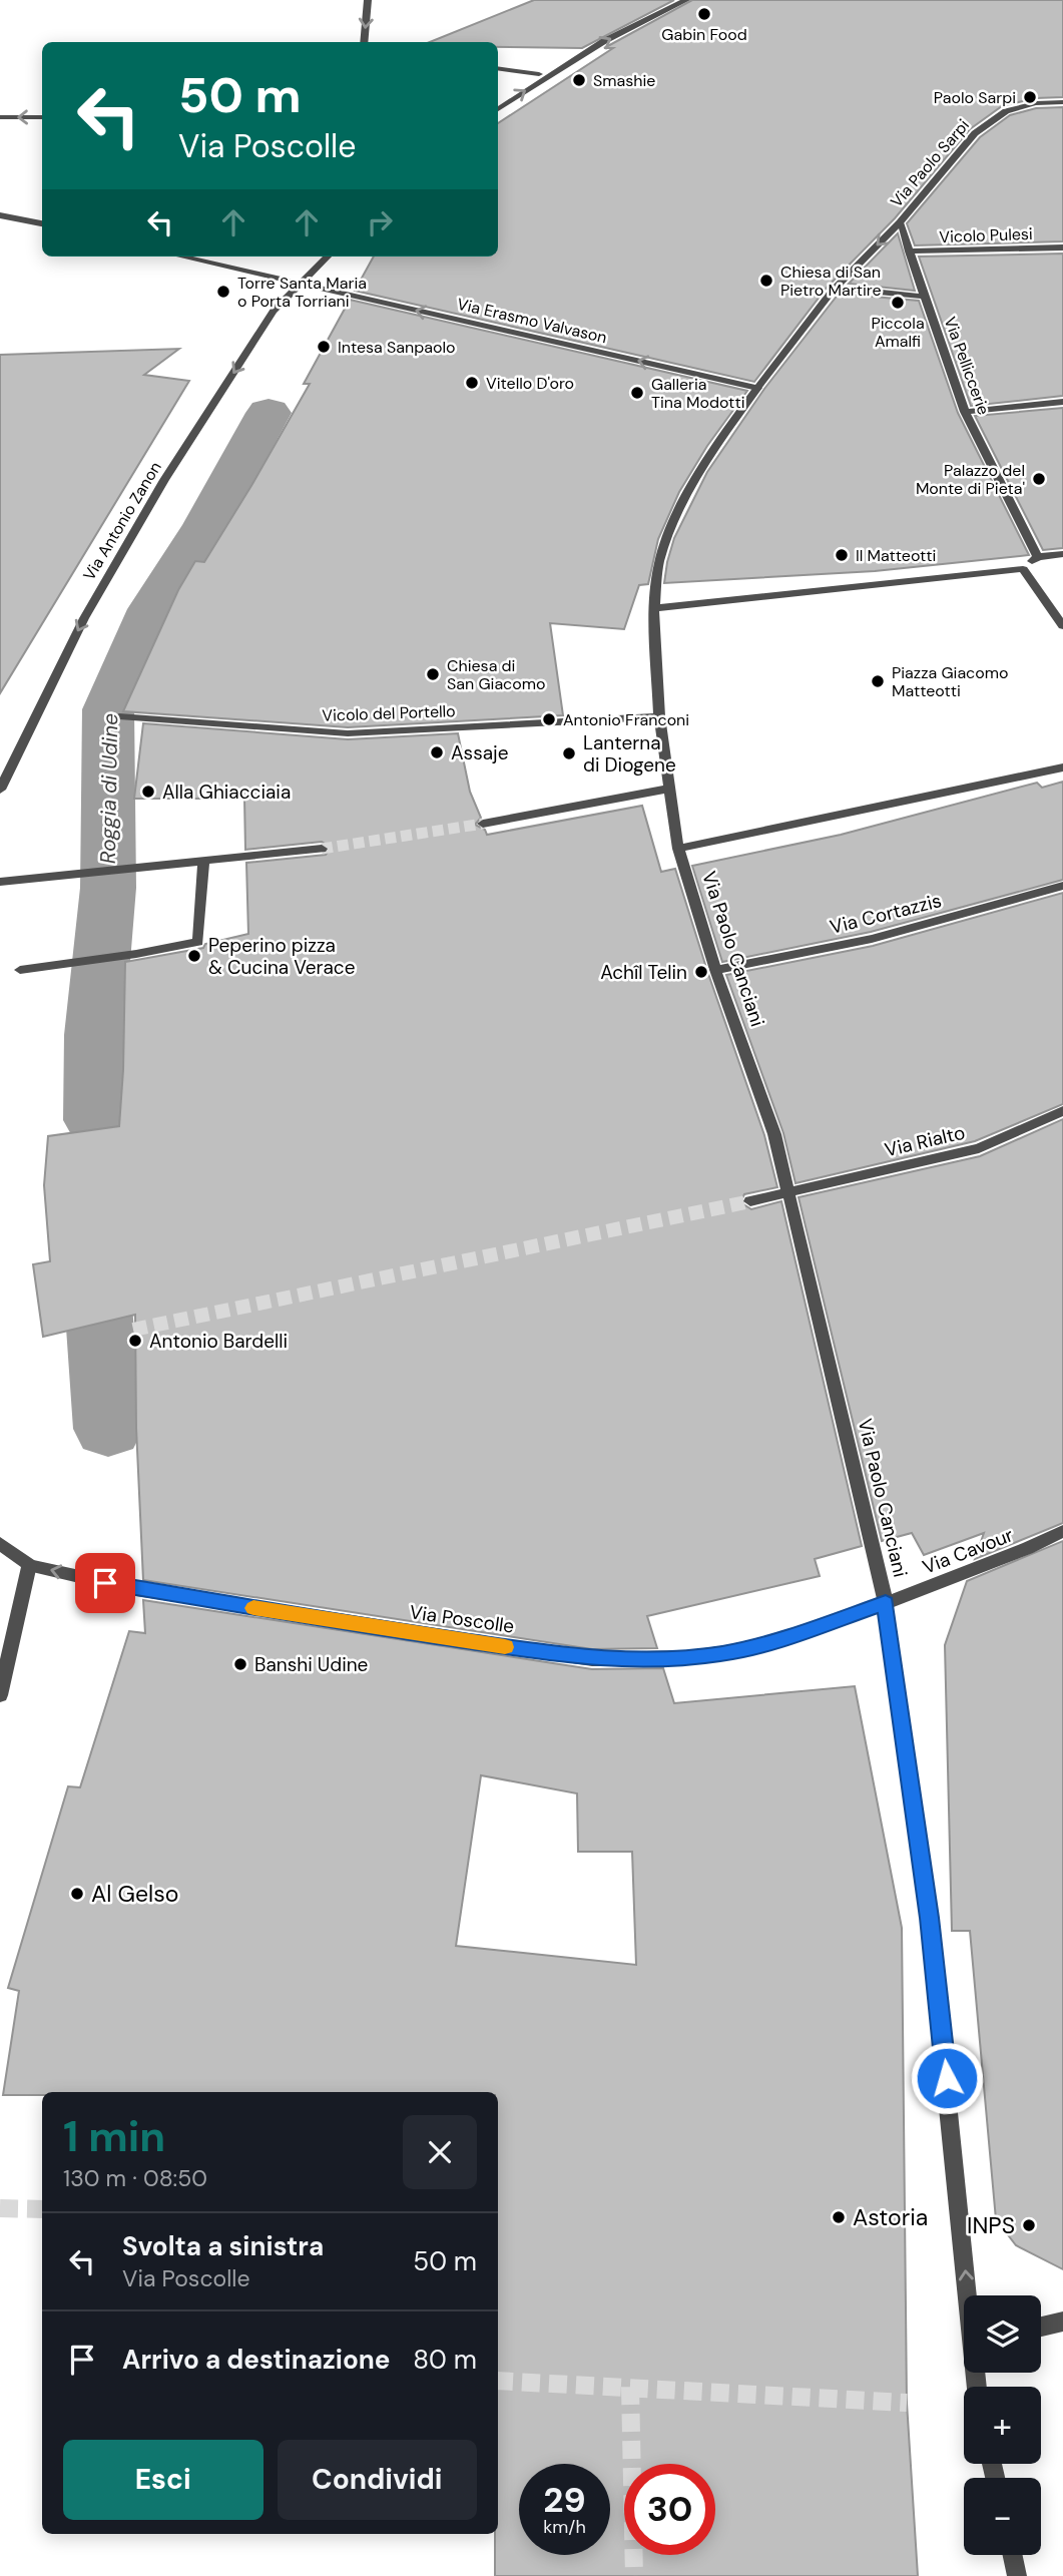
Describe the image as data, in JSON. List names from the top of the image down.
{
  "streets": {
    "street": [
      "Via Paolo Sarpi",
      "Vicolo Pulesi",
      "Via Erasmo Valvason",
      "Via Pelliccerie",
      "Via Antonio Zanon",
      "Vicolo del Portello",
      "Via Cortazzis",
      "Via Paolo Canciani",
      "Via Rialto",
      "Via Cavour",
      "Via Poscolle"
    ]
  },
  "crossings": [
    ["Via Paolo Sarpi", "Vicolo Pulesi"],
    ["Via Paolo Sarpi", "Via Erasmo Valvason"],
    ["Via Paolo Sarpi", "Via Pelliccerie"],
    ["Via Erasmo Valvason", "Via Antonio Zanon"],
    ["Via Cortazzis", "Via Paolo Canciani"],
    ["Via Paolo Canciani", "Via Rialto"],
    ["Via Paolo Canciani", "Via Cavour"],
    ["Via Paolo Canciani", "Via Poscolle"],
    ["Via Cavour", "Via Poscolle"]
  ],
  "one_way": [
    "Via Erasmo Valvason",
    "Via Antonio Zanon",
    "Via Paolo Canciani",
    "Via Poscolle"
  ],
  "water": ["Roggia di Udine"],
  "places": [
    "Gabin Food",
    "Smashie",
    "Paolo Sarpi",
    "Chiesa di San Pietro Martire",
    "Torre Santa Maria o Porta Torriani",
    "Piccola Amalfi",
    "Intesa Sanpaolo",
    "Vitello D'oro",
    "Galleria Tina Modotti",
    "Palazzo del Monte di Pieta'",
    "Il Matteotti",
    "Chiesa di San Giacomo",
    "Piazza Giacomo Matteotti",
    "Antonio Franconi",
    "Assaje",
    "Lanterna di Diogene",
    "Alla Ghiacciaia",
    "Peperino pizza & Cucina Verace",
    "Achîl Telin",
    "Antonio Bardelli",
    "Banshi Udine",
    "Al Gelso",
    "Astoria",
    "INPS"
  ],
  "page": {
    "turn": ["50 m", "Via Poscolle"],
    "heading": ["1 min", "130 m · 08:50"],
    "list": [
      {
        "name": "Svolta a sinistra",
        "note": "Via Poscolle",
        "value": "50 m"
      },
      {
        "name": "Arrivo a destinazione",
        "value": "80 m"
      }
    ],
    "map_buttons": ["+", "−"],
    "buttons": ["Esci", "Condividi"],
    "speed": "29 km/h",
    "limit": "30"
  }
}
